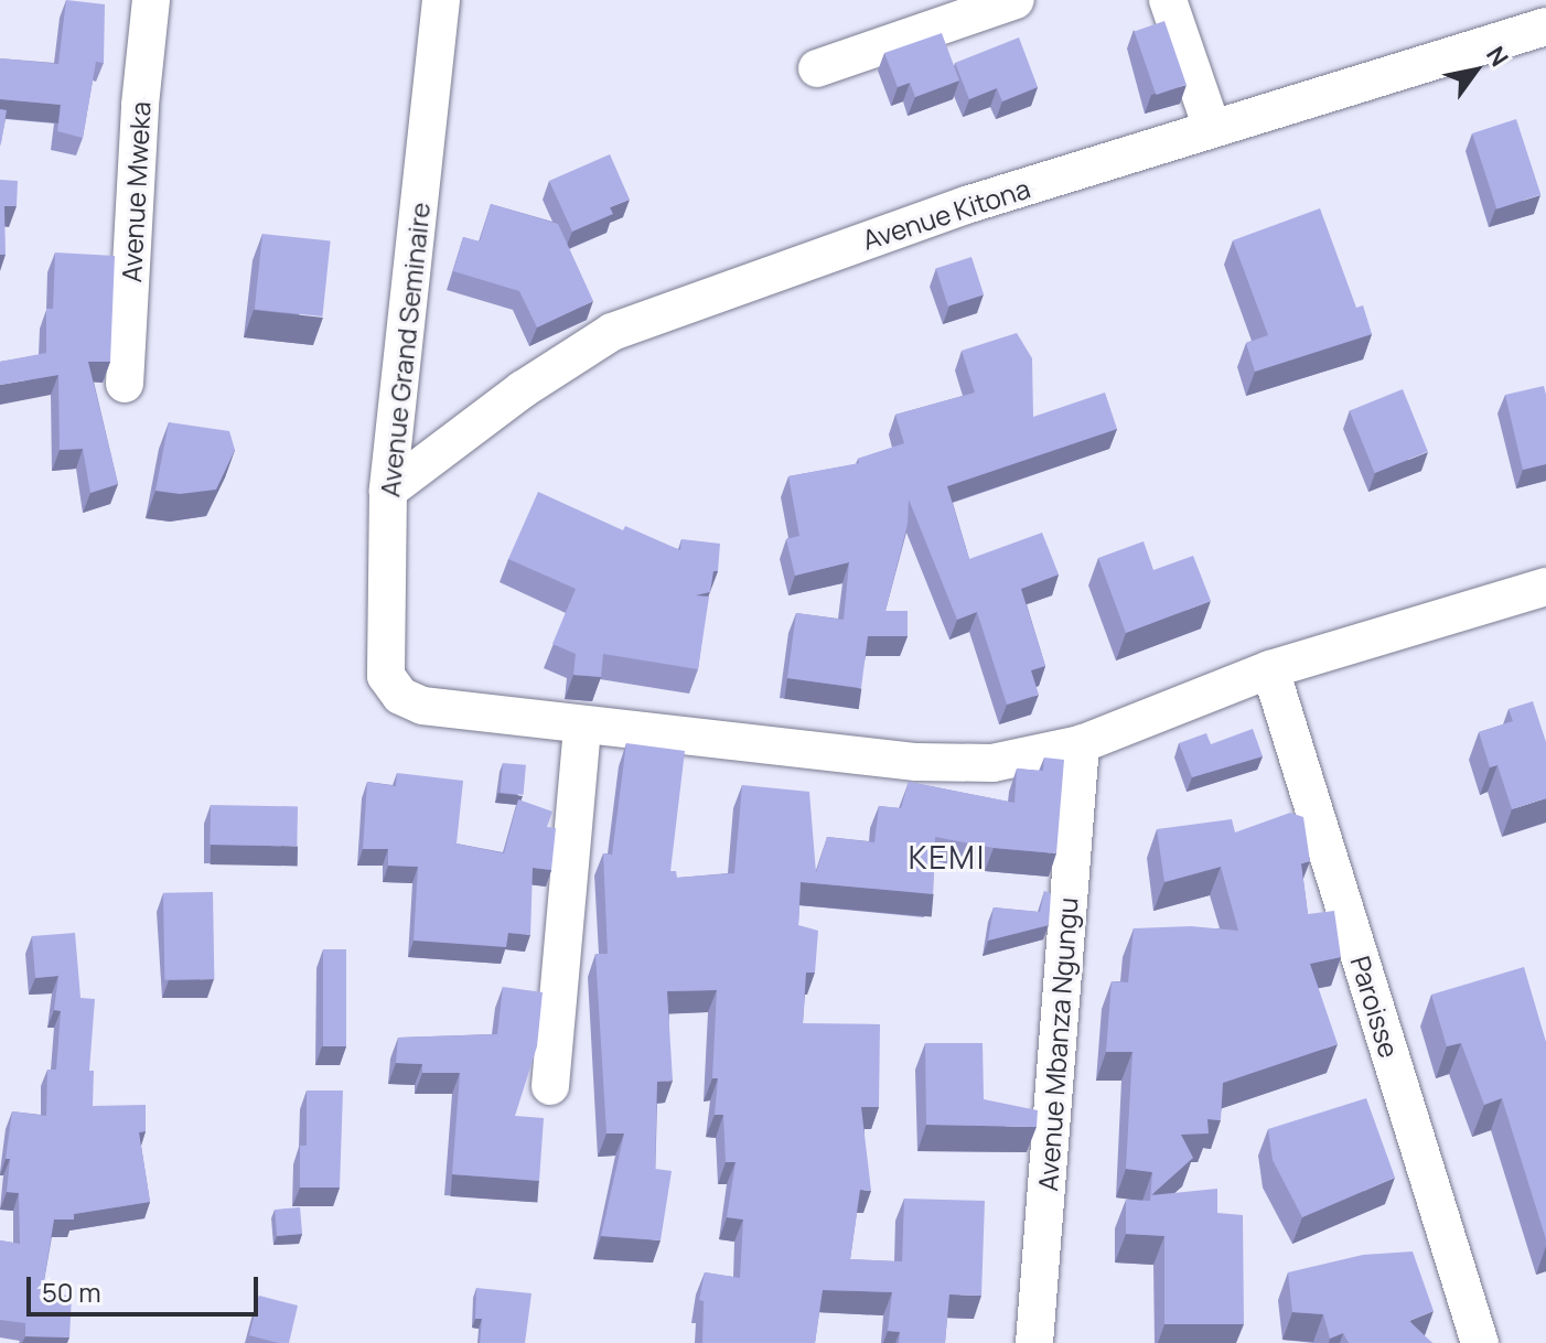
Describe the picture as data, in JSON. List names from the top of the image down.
{
  "streets": {
    "street": [
      "Avenue Mweka",
      "Avenue Kitona",
      "Avenue Grand Seminaire",
      "Paroisse",
      "Avenue Mbanza Ngungu"
    ]
  },
  "crossings": [
    ["Avenue Kitona", "Avenue Grand Seminaire"]
  ],
  "districts": ["KEMI"],
  "scale_bar": "50 m",
  "north": "top right"
}
